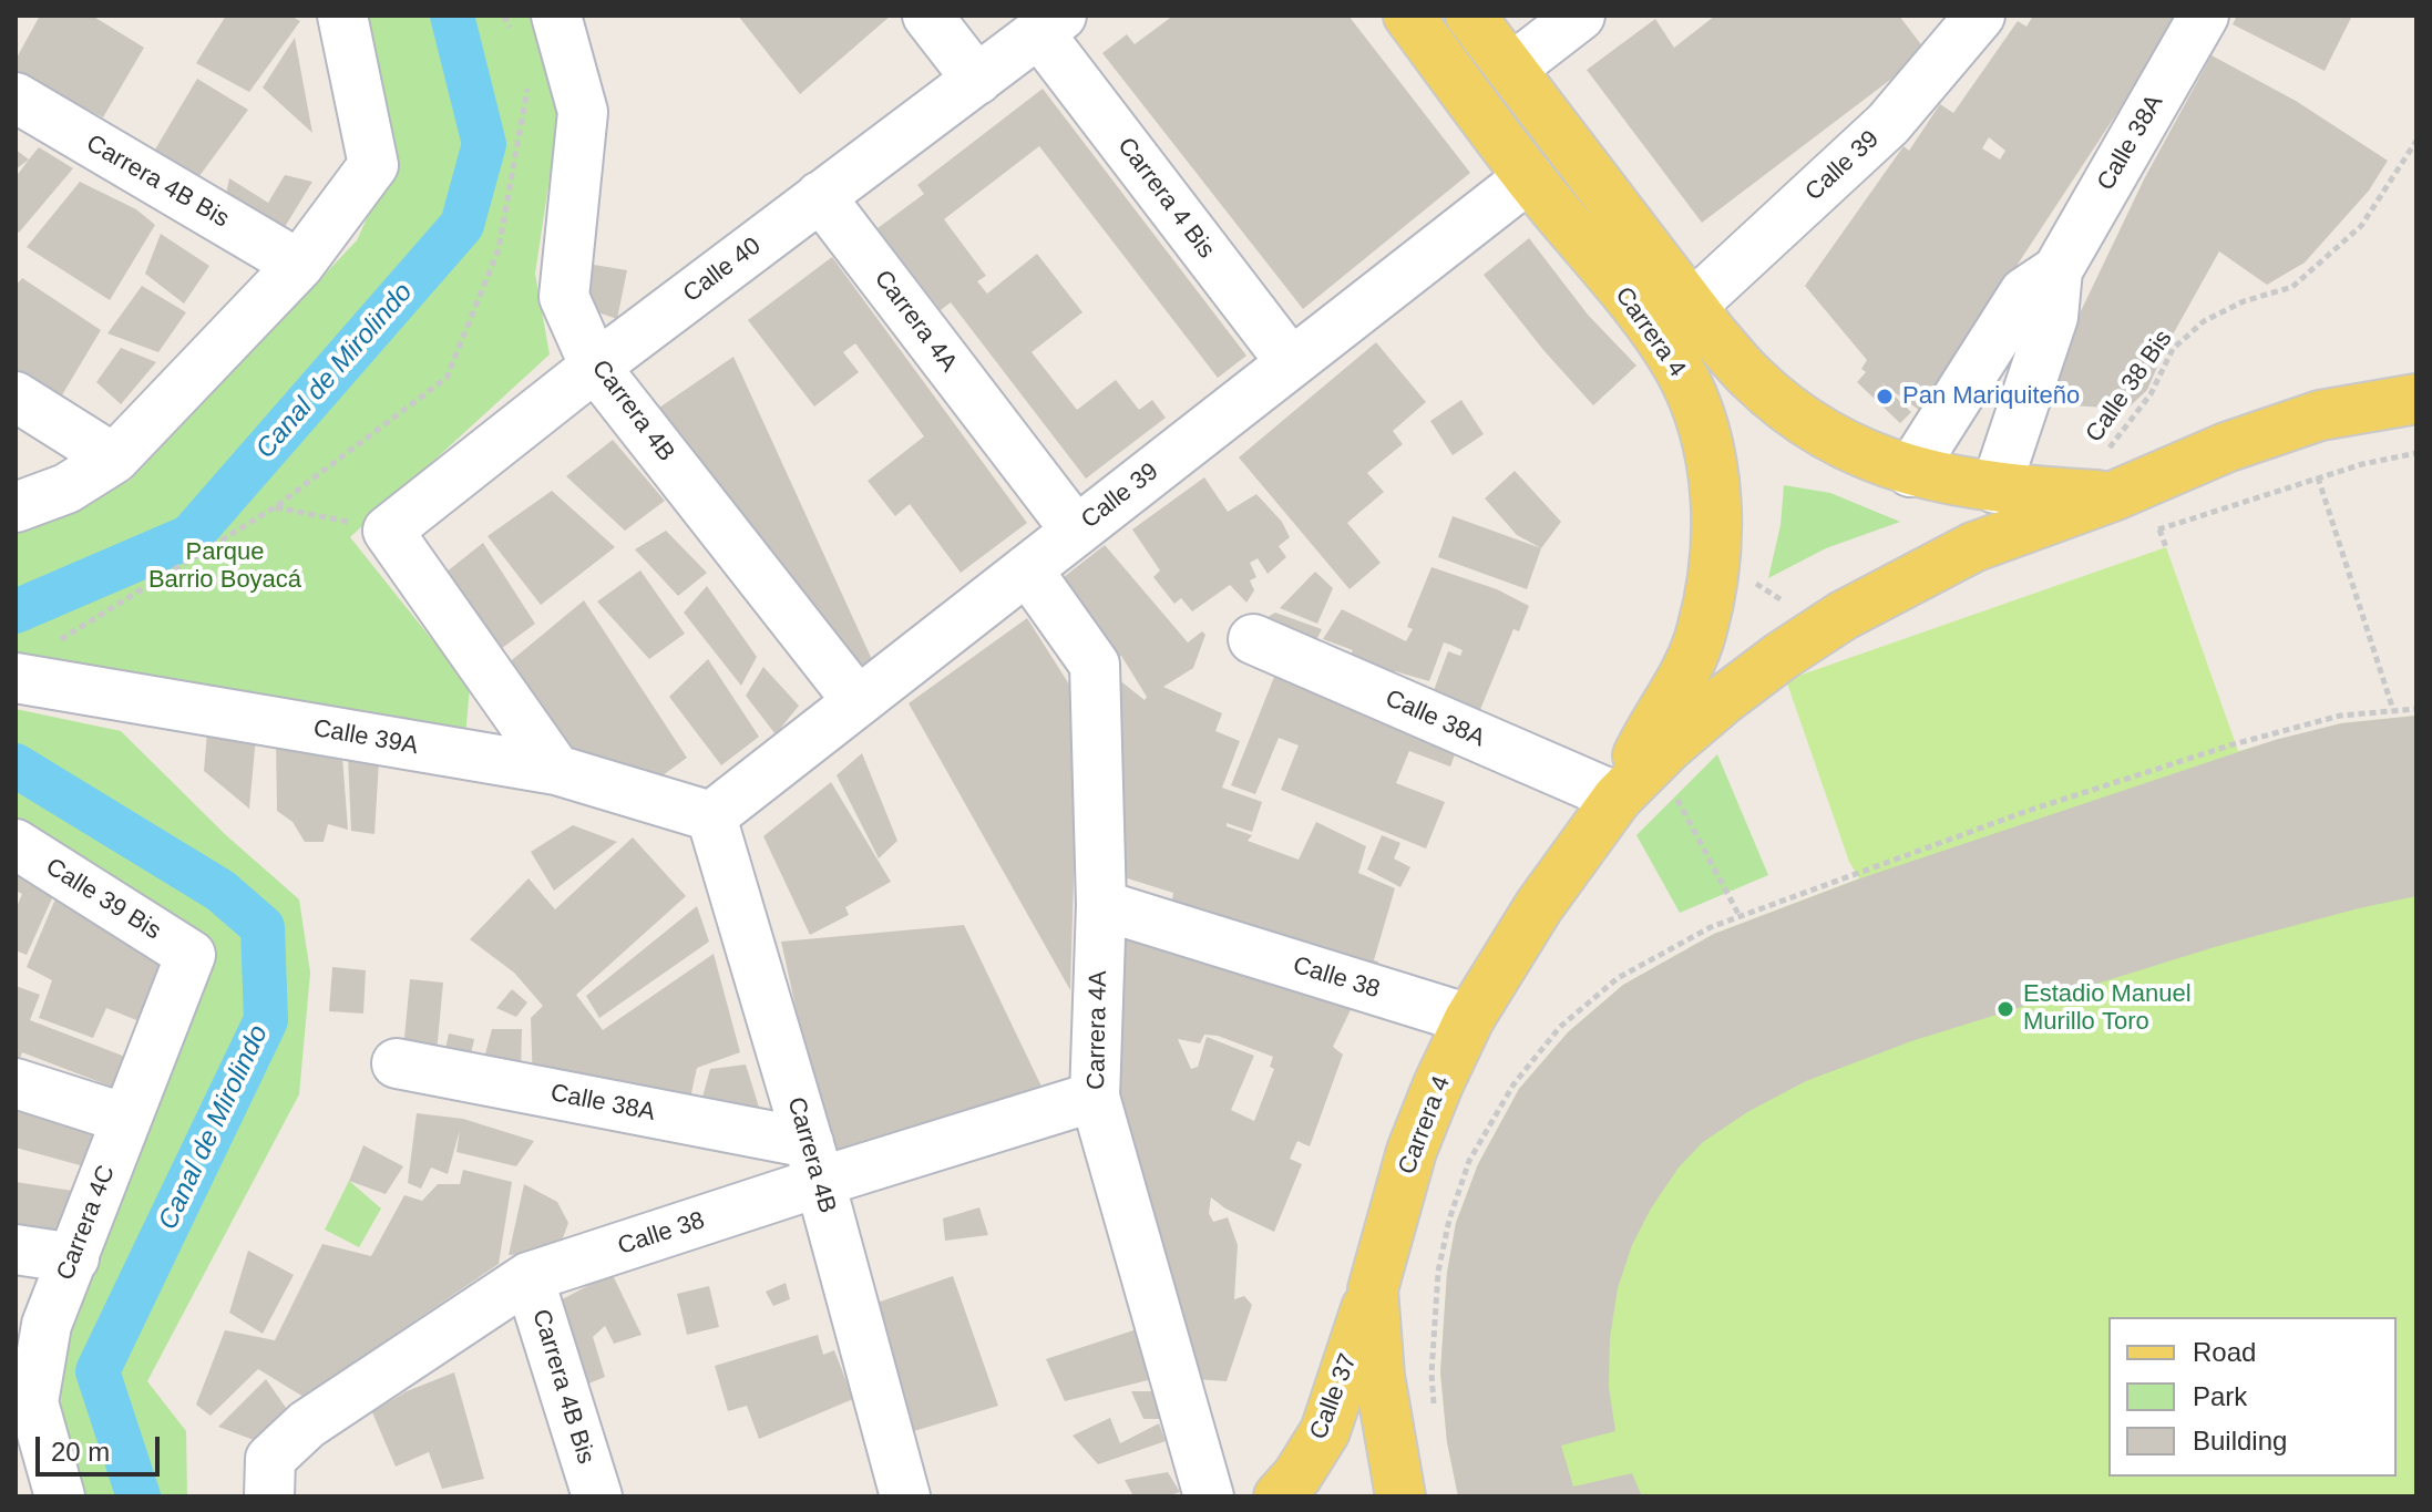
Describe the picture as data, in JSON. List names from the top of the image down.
{
  "streets": {
    "main road": ["Carrera 4", "Calle 37"],
    "street": [
      "Calle 38A",
      "Calle 39",
      "Carrera 4B Bis",
      "Carrera 4 Bis",
      "Calle 40",
      "Carrera 4A",
      "Carrera 4B",
      "Calle 39A",
      "Calle 39 Bis",
      "Calle 38",
      "Carrera 4C"
    ],
    "path": ["Calle 38 Bis"]
  },
  "crossings": [
    ["Calle 38A", "Carrera 4"],
    ["Calle 38A", "Carrera 4B"],
    ["Calle 38A", "Calle 38"],
    ["Calle 39", "Carrera 4 Bis"],
    ["Calle 39", "Carrera 4A"],
    ["Calle 39", "Carrera 4"],
    ["Calle 39", "Carrera 4B"],
    ["Calle 39", "Calle 39A"],
    ["Carrera 4B Bis", "Calle 38"],
    ["Carrera 4 Bis", "Calle 40"],
    ["Calle 40", "Carrera 4A"],
    ["Calle 40", "Carrera 4B"],
    ["Carrera 4A", "Calle 38"],
    ["Carrera 4", "Calle 38 Bis"],
    ["Carrera 4", "Calle 38"],
    ["Carrera 4", "Calle 37"],
    ["Carrera 4B", "Calle 39A"],
    ["Carrera 4B", "Calle 38"],
    ["Calle 39 Bis", "Carrera 4C"]
  ],
  "water": ["Canal de Mirolindo"],
  "parks": ["Parque Barrio Boyacá"],
  "places": ["Pan Mariquiteño", "Estadio Manuel Murillo Toro"],
  "legend": ["Road", "Park", "Building"],
  "scale_bar": "20 m"
}
